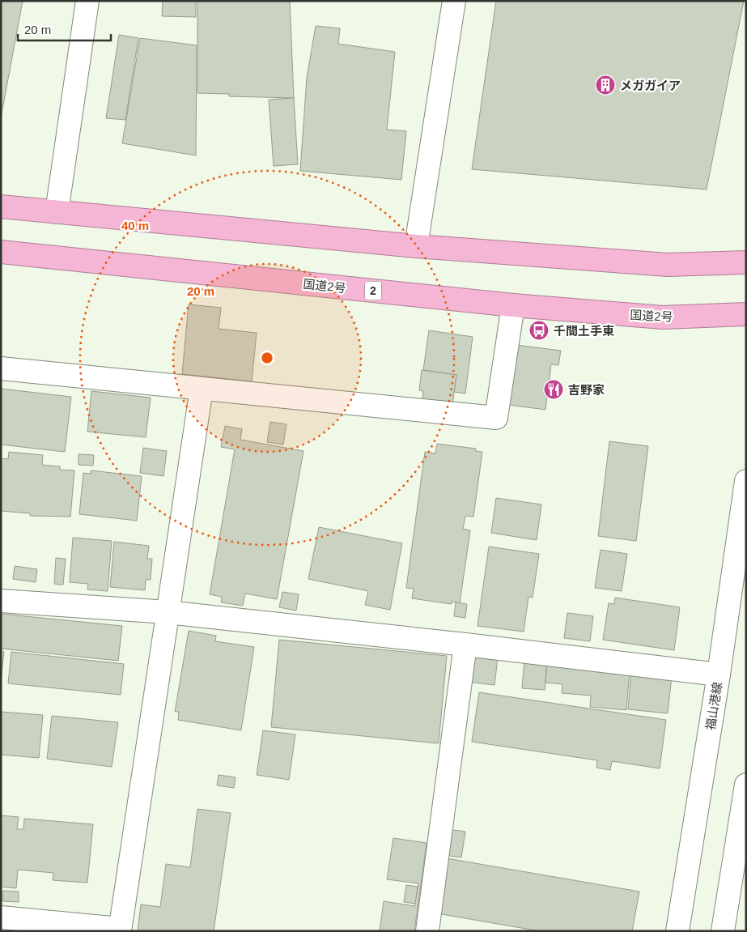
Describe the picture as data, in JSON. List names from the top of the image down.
{
  "streets": {
    "highway": ["国道2号", "2"],
    "street": ["福山港線"]
  },
  "places": {
    "building": ["メガガイア"],
    "bus stop": ["千間土手東"],
    "restaurant": ["吉野家"]
  },
  "scale_bar": "20 m",
  "rings": ["40 m", "20 m"]
}
